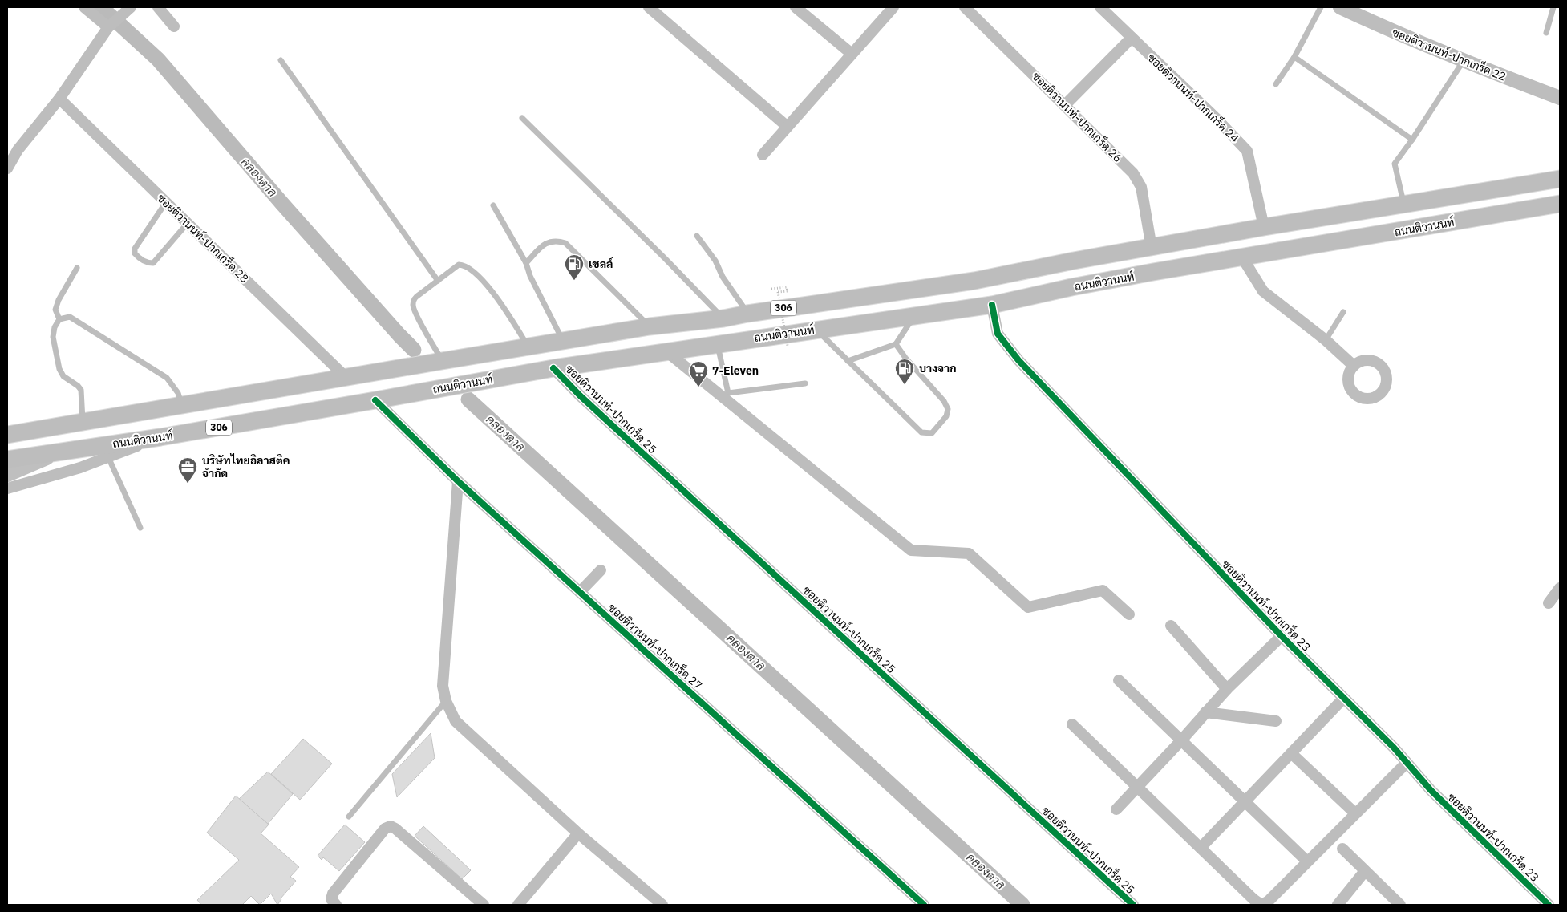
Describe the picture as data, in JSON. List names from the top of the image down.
{
  "streets": {
    "main road": ["ถนนติวานนท์", "306"],
    "street": [
      "ซอยติวานนท์-ปากเกร็ด 22",
      "ซอยติวานนท์-ปากเกร็ด 24",
      "ซอยติวานนท์-ปากเกร็ด 26",
      "ซอยติวานนท์-ปากเกร็ด 28",
      "ซอยติวานนท์-ปากเกร็ด 25",
      "ซอยติวานนท์-ปากเกร็ด 23",
      "ซอยติวานนท์-ปากเกร็ด 27"
    ]
  },
  "crossings": [
    ["ซอยติวานนท์-ปากเกร็ด 24", "306"],
    ["ซอยติวานนท์-ปากเกร็ด 26", "306"],
    ["ถนนติวานนท์", "ซอยติวานนท์-ปากเกร็ด 25"],
    ["ถนนติวานนท์", "ซอยติวานนท์-ปากเกร็ด 23"],
    ["ถนนติวานนท์", "ซอยติวานนท์-ปากเกร็ด 27"],
    ["ซอยติวานนท์-ปากเกร็ด 28", "306"]
  ],
  "water": ["คลองตาล"],
  "places": {
    "fuel station": ["เชลล์", "บางจาก"],
    "supermarket": ["7-Eleven"],
    "office": ["บริษัทไทยอิลาสติค จำกัด"]
  }
}
